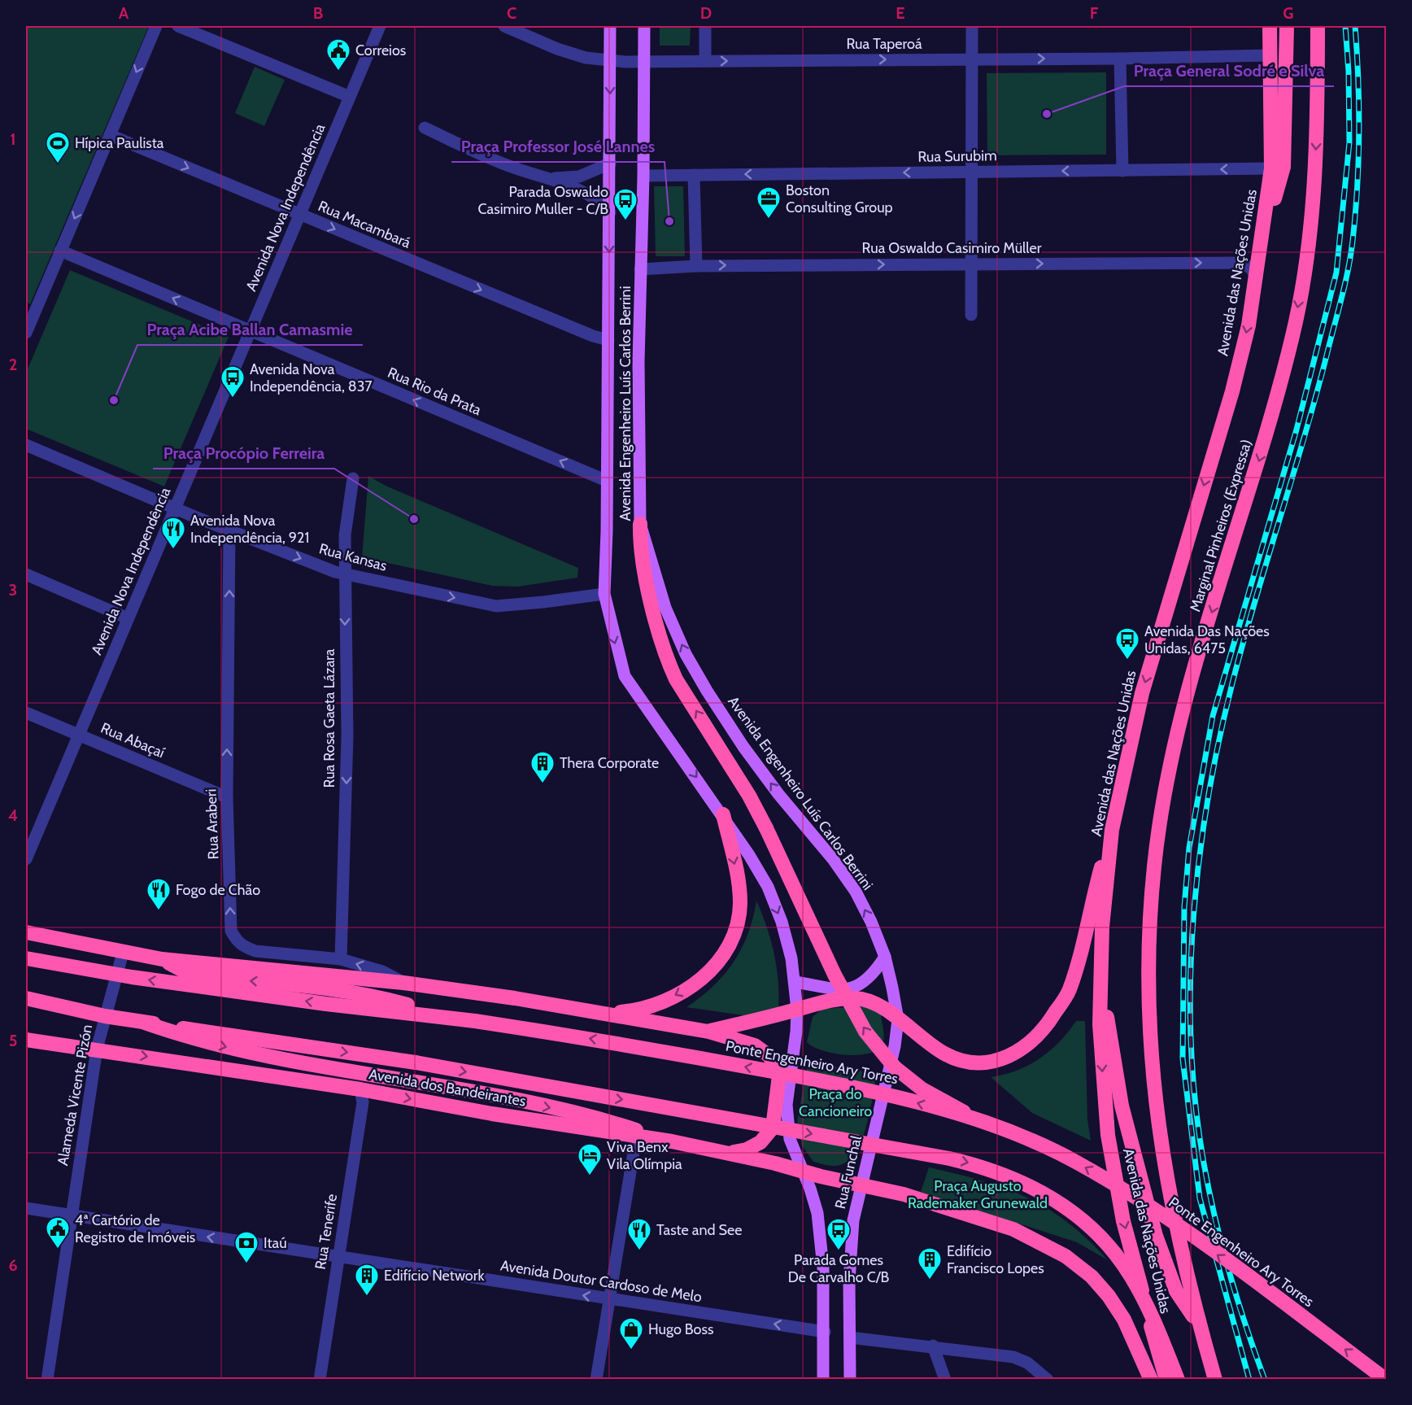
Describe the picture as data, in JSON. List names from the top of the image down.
{
  "streets": {
    "highway": [
      "Avenida das Nações Unidas",
      "Marginal Pinheiros (Expressa)",
      "Ponte Engenheiro Ary Torres",
      "Avenida dos Bandeirantes"
    ],
    "main road": ["Avenida Engenheiro Luís Carlos Berrini", "Rua Funchal"],
    "street": [
      "Rua Taperoá",
      "Rua Surubim",
      "Avenida Nova Independência",
      "Rua Macambará",
      "Rua Oswaldo Casimiro Müller",
      "Rua Rio da Prata",
      "Rua Kansas",
      "Rua Rosa Gaeta Lázara",
      "Rua Abaçaí",
      "Rua Araberi",
      "Alameda Vicente Pizón",
      "Rua Tenerife",
      "Avenida Doutor Cardoso de Melo"
    ]
  },
  "crossings": [
    ["Rua Taperoá", "Avenida das Nações Unidas"],
    ["Rua Taperoá", "Avenida Engenheiro Luís Carlos Berrini"],
    ["Rua Surubim", "Avenida das Nações Unidas"],
    ["Rua Surubim", "Avenida Engenheiro Luís Carlos Berrini"],
    ["Avenida Nova Independência", "Rua Macambará"],
    ["Avenida Nova Independência", "Rua Rio da Prata"],
    ["Avenida Nova Independência", "Rua Kansas"],
    ["Avenida Nova Independência", "Rua Abaçaí"],
    ["Rua Macambará", "Avenida Engenheiro Luís Carlos Berrini"],
    ["Rua Oswaldo Casimiro Müller", "Avenida das Nações Unidas"],
    ["Rua Oswaldo Casimiro Müller", "Avenida Engenheiro Luís Carlos Berrini"],
    ["Rua Rio da Prata", "Avenida Engenheiro Luís Carlos Berrini"],
    ["Avenida Engenheiro Luís Carlos Berrini", "Rua Kansas"],
    ["Avenida Engenheiro Luís Carlos Berrini", "Rua Funchal"],
    ["Rua Kansas", "Rua Rosa Gaeta Lázara"],
    ["Rua Kansas", "Rua Araberi"],
    ["Rua Rosa Gaeta Lázara", "Rua Araberi"],
    ["Rua Abaçaí", "Rua Araberi"],
    ["Avenida dos Bandeirantes", "Alameda Vicente Pizón"],
    ["Avenida dos Bandeirantes", "Rua Funchal"],
    ["Avenida dos Bandeirantes", "Rua Tenerife"],
    ["Alameda Vicente Pizón", "Avenida Doutor Cardoso de Melo"],
    ["Rua Funchal", "Avenida Doutor Cardoso de Melo"],
    ["Rua Tenerife", "Avenida Doutor Cardoso de Melo"]
  ],
  "one_way": [
    "Rua Taperoá",
    "Rua Surubim",
    "Rua Macambará",
    "Rua Oswaldo Casimiro Müller",
    "Rua Rio da Prata",
    "Rua Kansas",
    "Rua Rosa Gaeta Lázara",
    "Rua Araberi",
    "Avenida Doutor Cardoso de Melo"
  ],
  "parks": ["Praça do Cancioneiro", "Praça Augusto Rademaker Grunewald"],
  "places": {
    "public building": ["Correios", "4ª Cartório de Registro de Imóveis"],
    "other": [
      "Praça General Sodré e Silva",
      "Praça Professor José Lannes",
      "Praça Acibe Ballan Camasmie",
      "Praça Procópio Ferreira"
    ],
    "sports": ["Hípica Paulista"],
    "office": ["Boston Consulting Group"],
    "bus stop": [
      "Parada Oswaldo Casimiro Muller - C/B",
      "Avenida Nova Independência, 837",
      "Avenida Das Nações Unidas, 6475",
      "Parada Gomes De Carvalho C/B"
    ],
    "restaurant": ["Avenida Nova Independência, 921", "Fogo de Chão", "Taste and See"],
    "building": ["Thera Corporate", "Edifício Francisco Lopes", "Edifício Network"],
    "hotel": ["Viva Benx Vila Olímpia"],
    "bank": ["Itaú"],
    "shop": ["Hugo Boss"]
  },
  "grid": {
    "columns": [
      "A",
      "B",
      "C",
      "D",
      "E",
      "F",
      "G"
    ],
    "rows": [
      "1",
      "2",
      "3",
      "4",
      "5",
      "6"
    ]
  }
}
